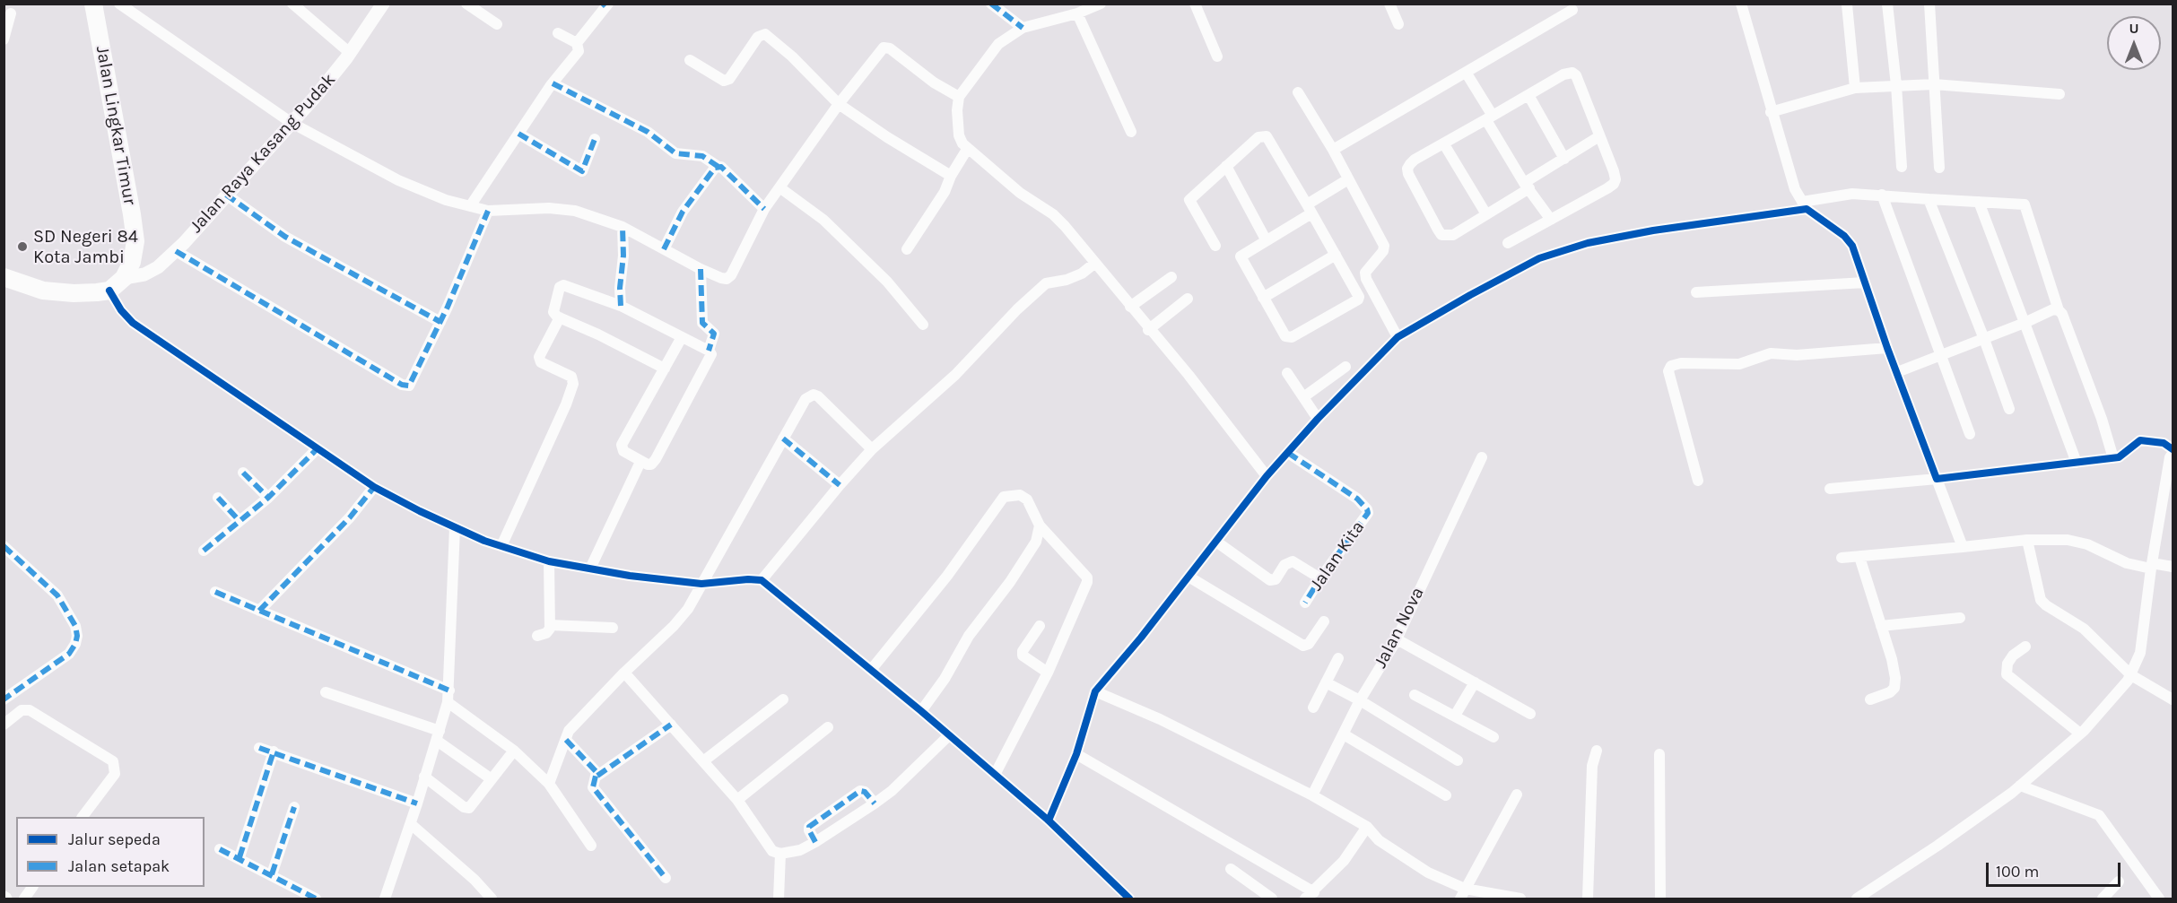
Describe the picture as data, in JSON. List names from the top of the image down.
{
  "streets": {
    "highway": ["Jalan Lingkar Timur"],
    "street": ["Jalan Raya Kasang Pudak", "Jalan Kita", "Jalan Nova"]
  },
  "crossings": [
    ["Jalan Lingkar Timur", "Jalan Raya Kasang Pudak"]
  ],
  "places": ["SD Negeri 84 Kota Jambi"],
  "legend": ["Jalur sepeda", "Jalan setapak"],
  "scale_bar": "100 m",
  "north": "top"
}
